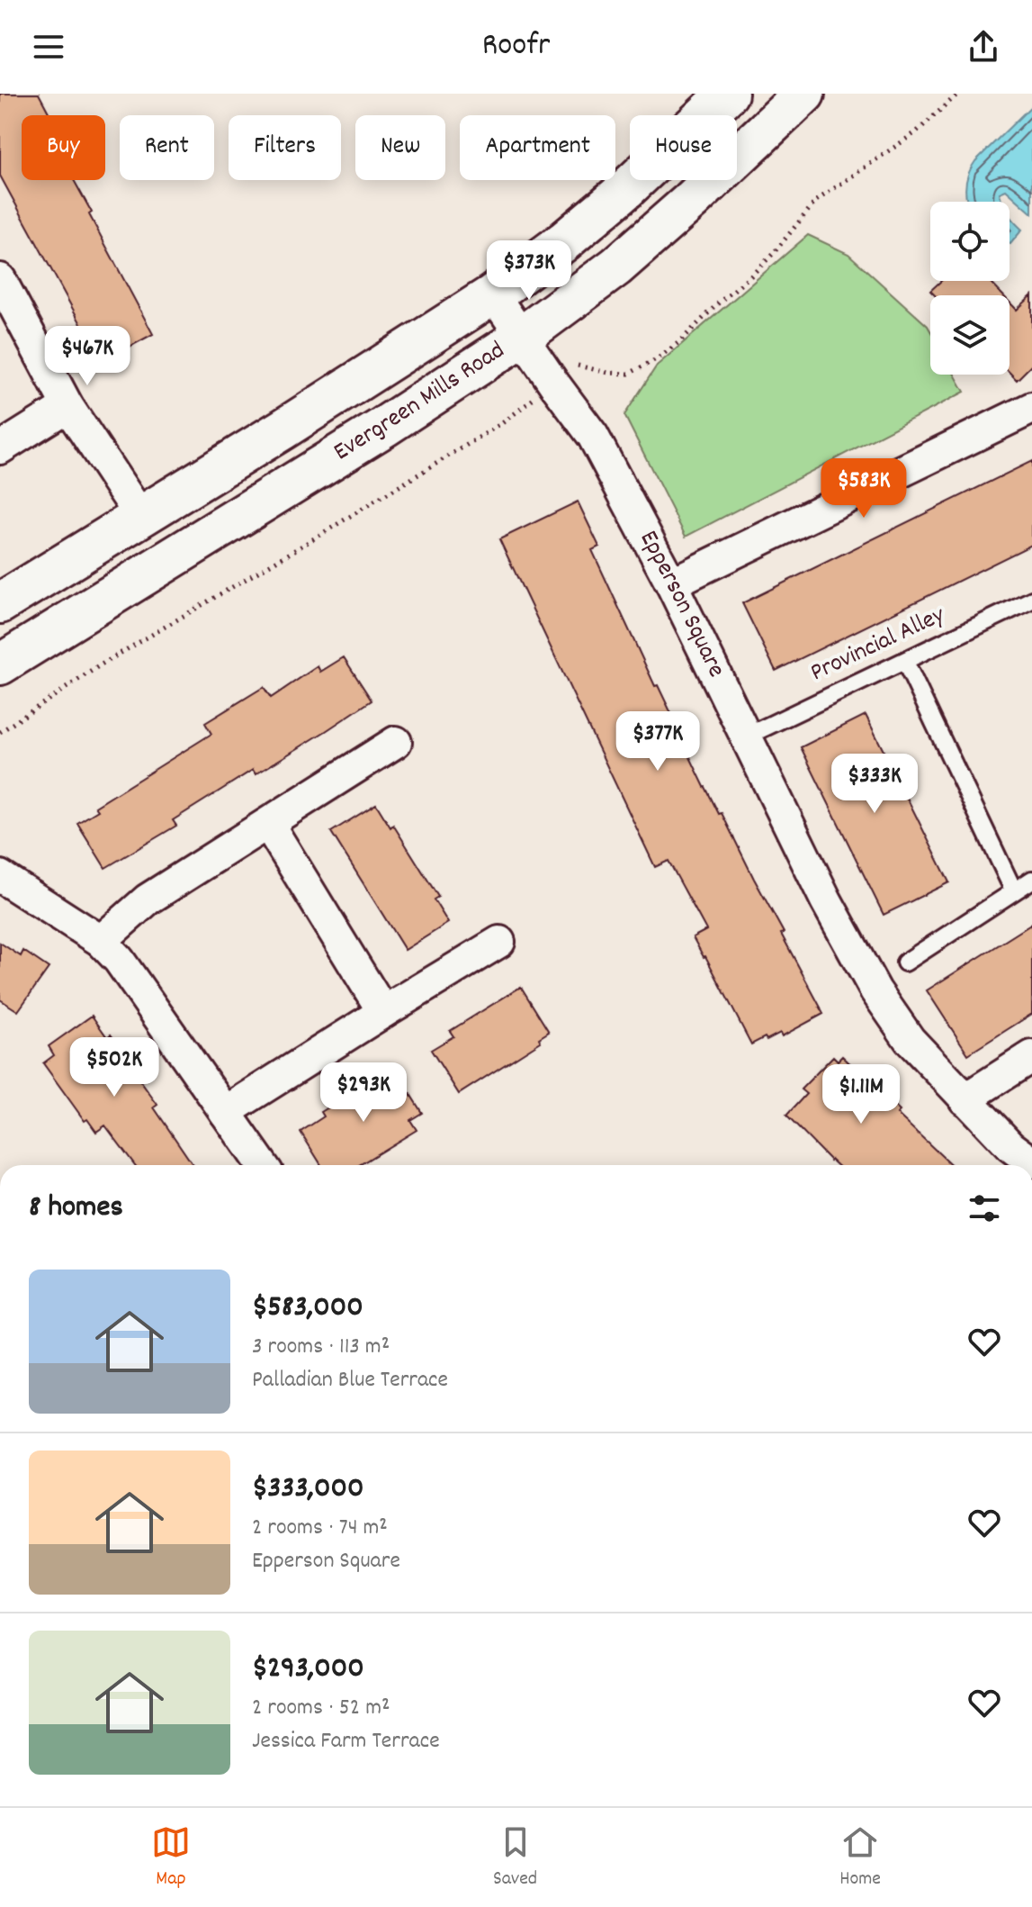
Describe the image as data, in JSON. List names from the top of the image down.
{
  "streets": {
    "main road": ["Evergreen Mills Road"],
    "street": ["Epperson Square"],
    "lane": ["Provincial Alley"]
  },
  "crossings": [
    ["Evergreen Mills Road", "Epperson Square"],
    ["Epperson Square", "Provincial Alley"]
  ],
  "page": {
    "header": "Roofr",
    "chip": [
      "Buy",
      "Rent",
      "Filters",
      "New",
      "Apartment",
      "House"
    ],
    "price": [
      "$373K",
      "$467K",
      "$583K",
      "$377K",
      "$333K",
      "$502K",
      "$293K",
      "$1.11M"
    ],
    "heading": "8 homes",
    "list": [
      {
        "name": "$583,000",
        "note": "3 rooms · 113 m² · Palladian Blue Terrace"
      },
      {
        "name": "$333,000",
        "note": "2 rooms · 74 m² · Epperson Square"
      },
      {
        "name": "$293,000",
        "note": "2 rooms · 52 m² · Jessica Farm Terrace"
      }
    ],
    "tabs": ["Map", "Saved", "Home"]
  }
}
